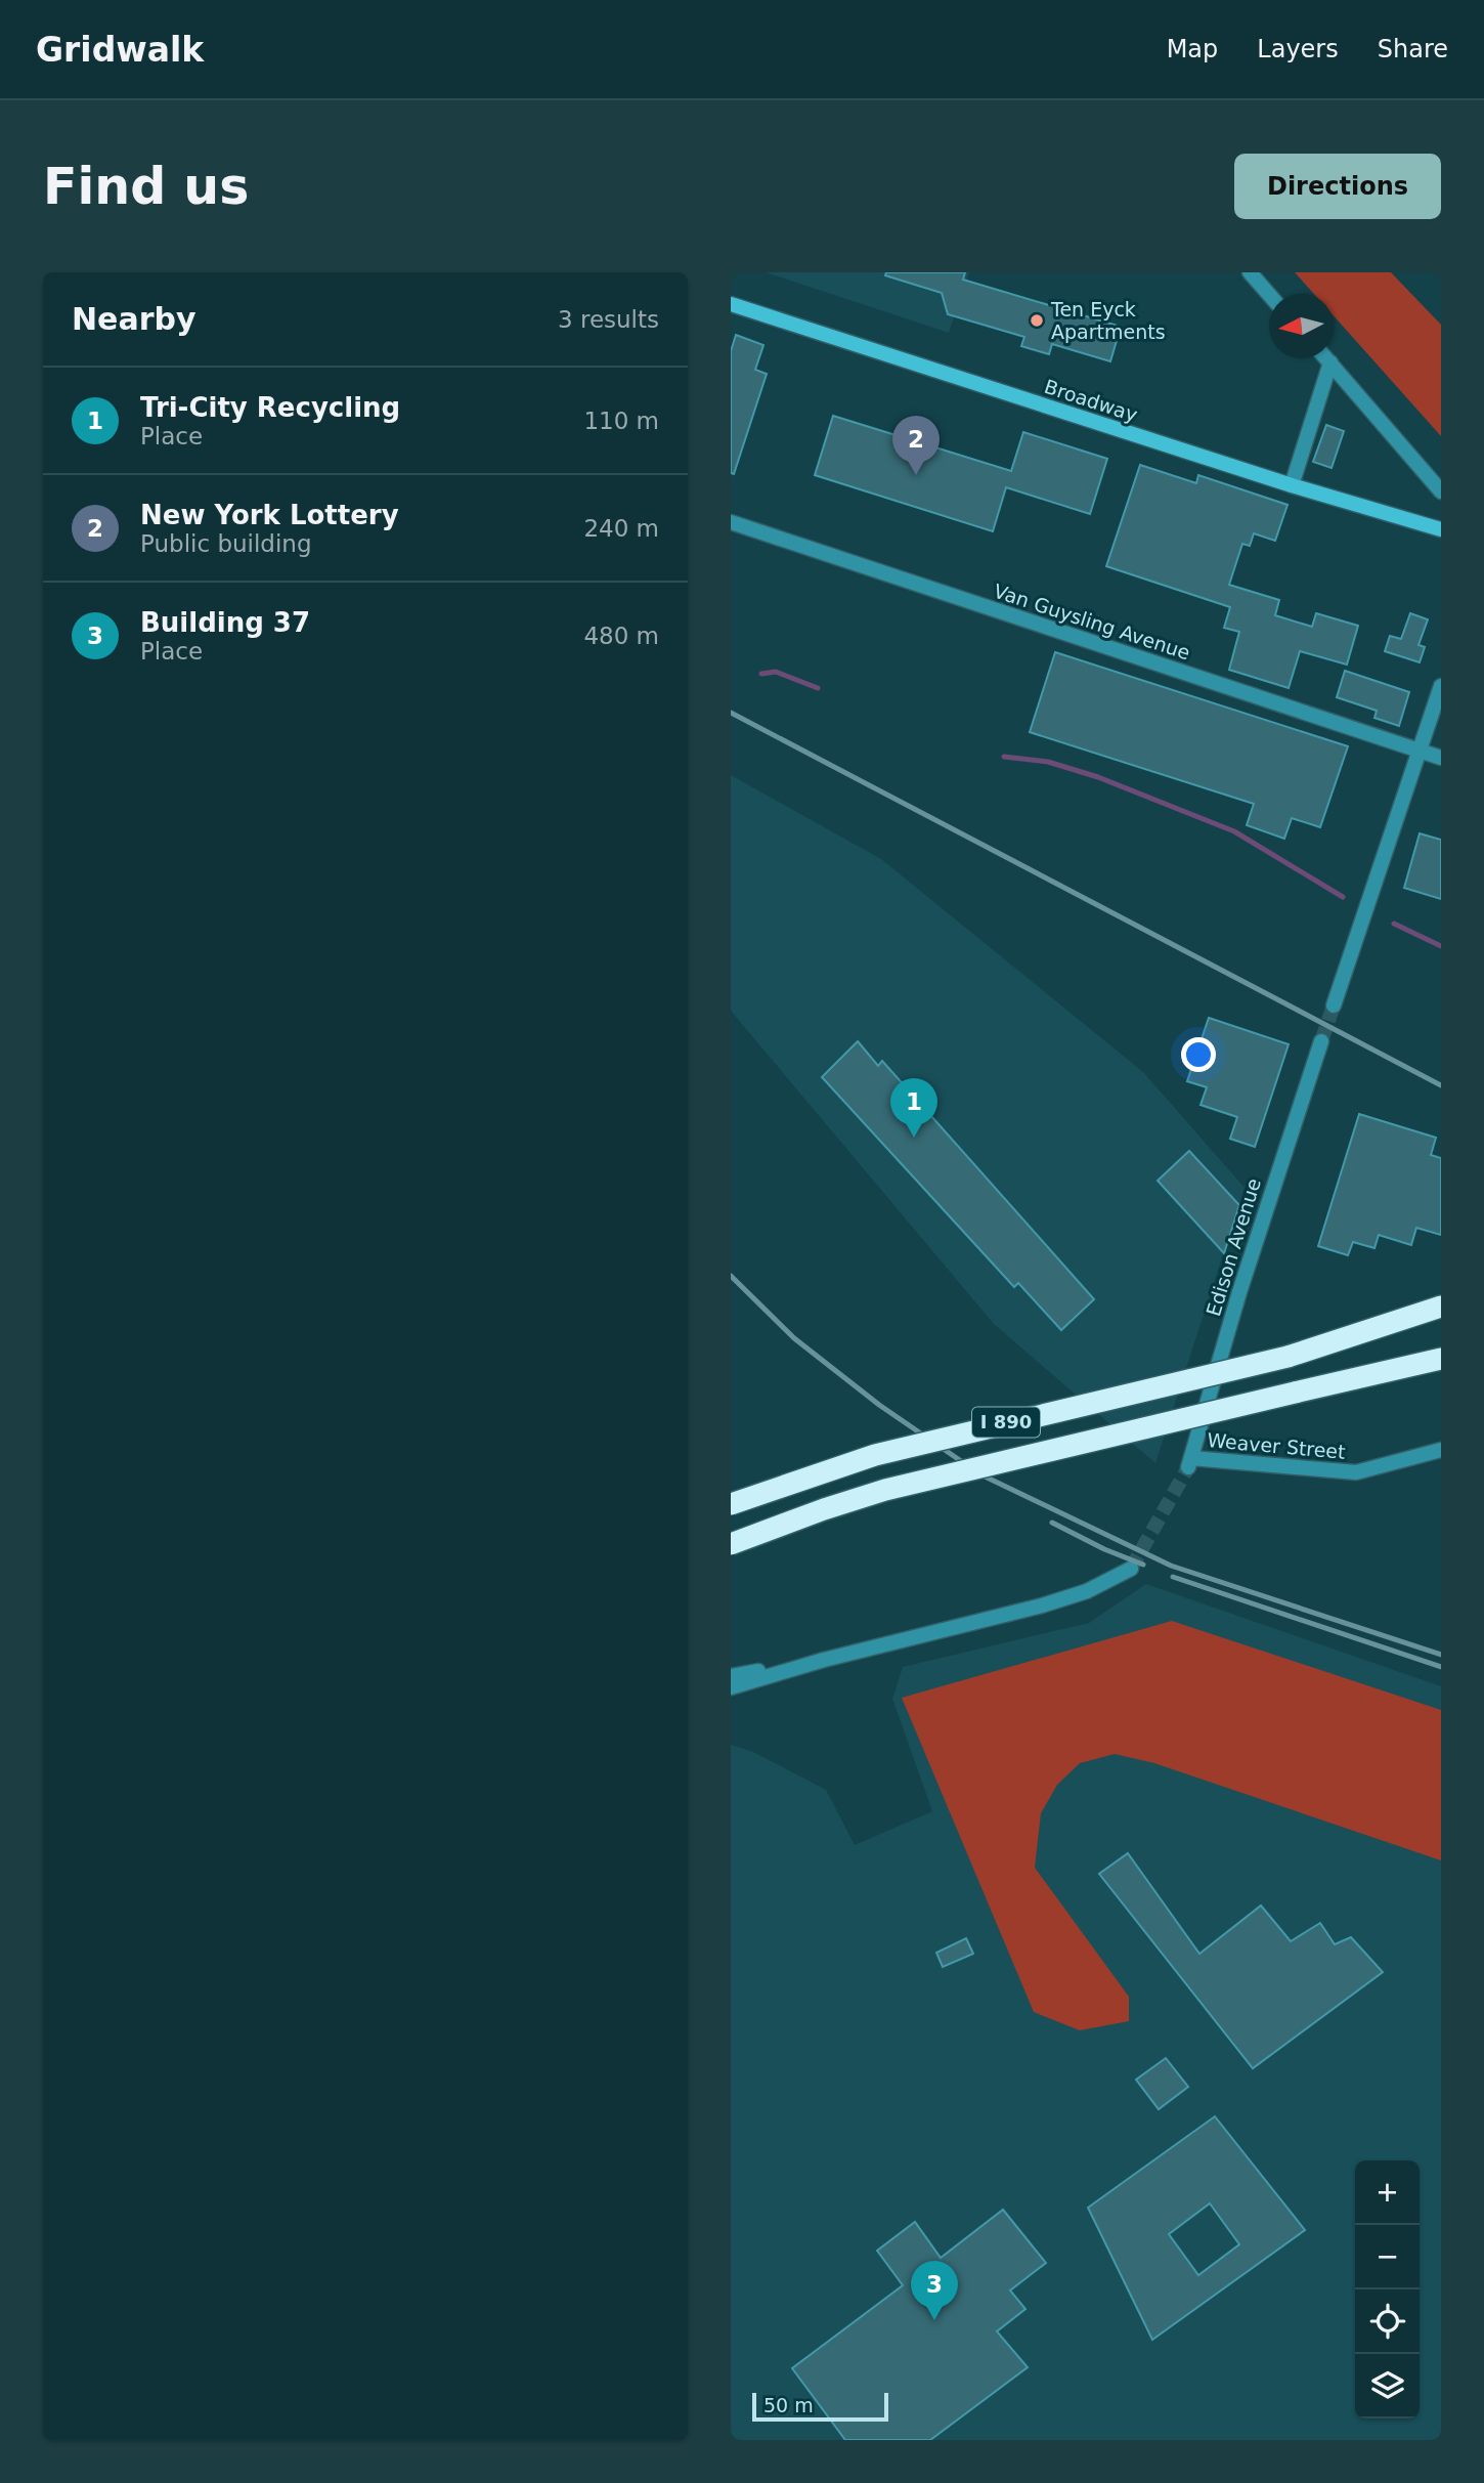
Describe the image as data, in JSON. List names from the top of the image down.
{
  "streets": {
    "highway": ["I 890"],
    "main road": ["Broadway"],
    "street": ["Van Guysling Avenue", "Edison Avenue", "Weaver Street"]
  },
  "crossings": [
    ["Edison Avenue", "Weaver Street"]
  ],
  "places": ["Ten Eyck Apartments"],
  "scale_bar": "50 m",
  "north": "left",
  "page": {
    "header": "Gridwalk",
    "nav": ["Map", "Layers", "Share"],
    "buttons": "Directions",
    "title": "Find us",
    "heading": ["Nearby", "3 results"],
    "list": [
      {
        "mark": "1",
        "name": "Tri-City Recycling",
        "note": "Place",
        "value": "110 m"
      },
      {
        "mark": "2",
        "name": "New York Lottery",
        "note": "Public building",
        "value": "240 m"
      },
      {
        "mark": "3",
        "name": "Building 37",
        "note": "Place",
        "value": "480 m"
      }
    ],
    "pins": ["2", "1", "3"],
    "map_buttons": ["+", "−"],
    "scale": "50 m"
  }
}
